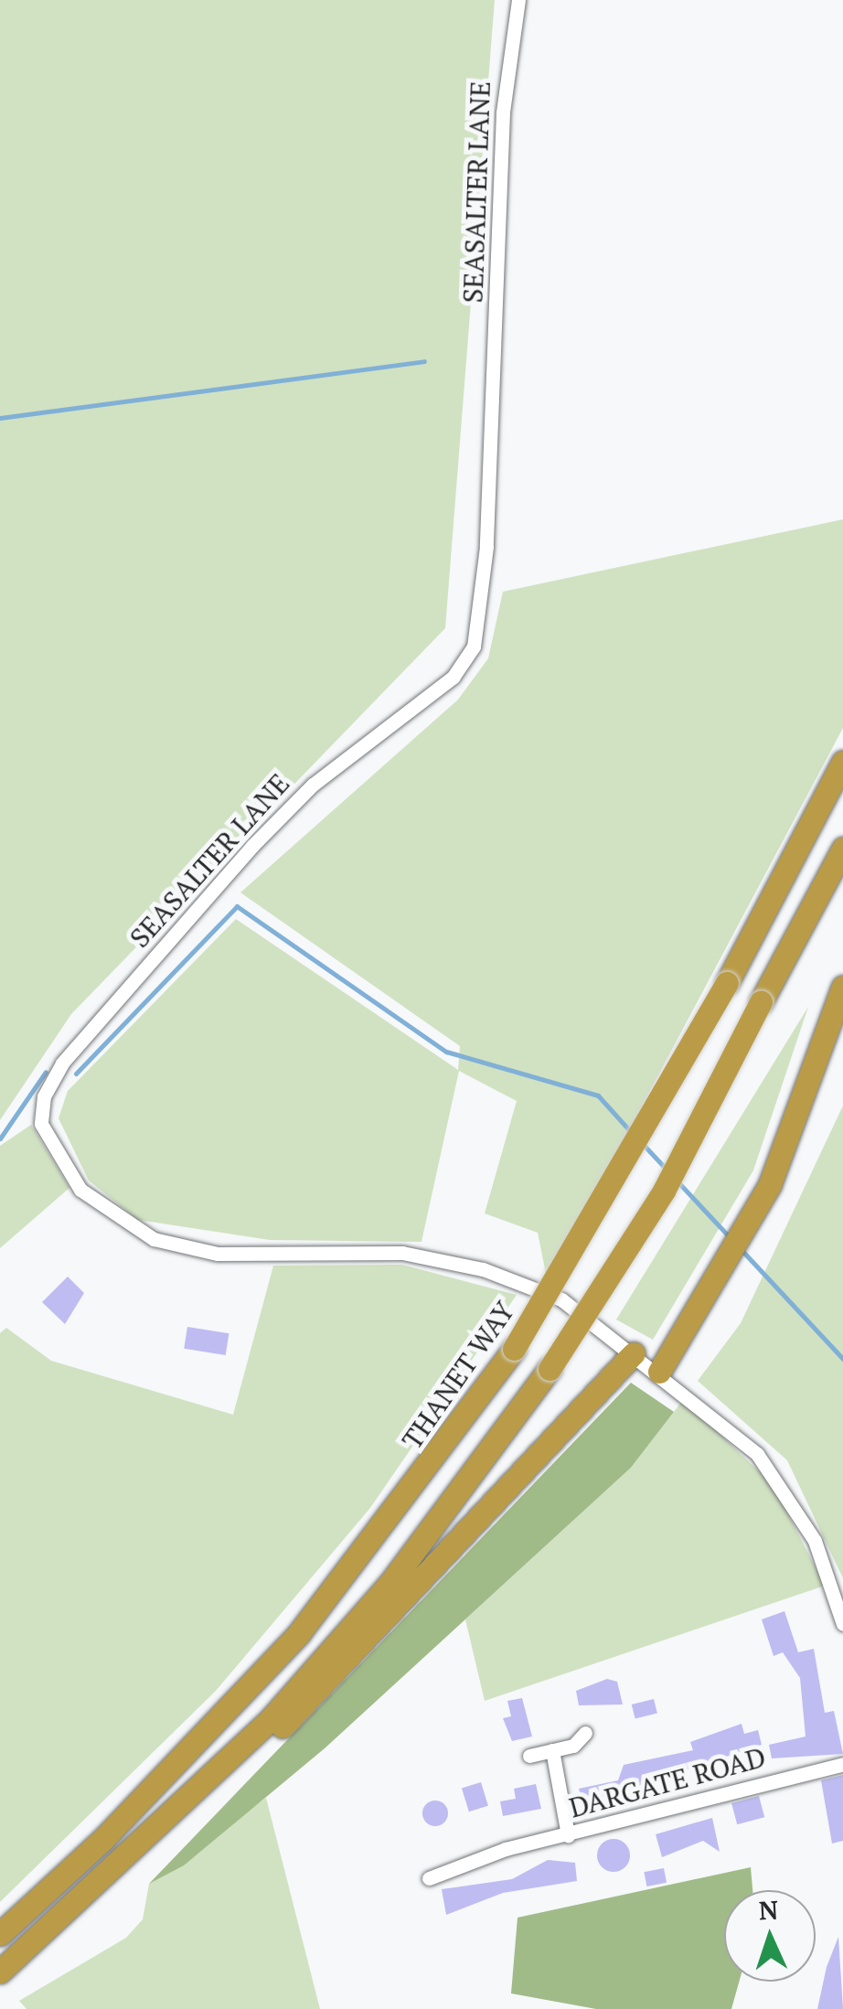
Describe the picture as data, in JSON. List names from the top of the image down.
{
  "streets": {
    "highway": ["THANET WAY"],
    "street": ["SEASALTER LANE", "DARGATE ROAD"]
  },
  "north": "top"
}
